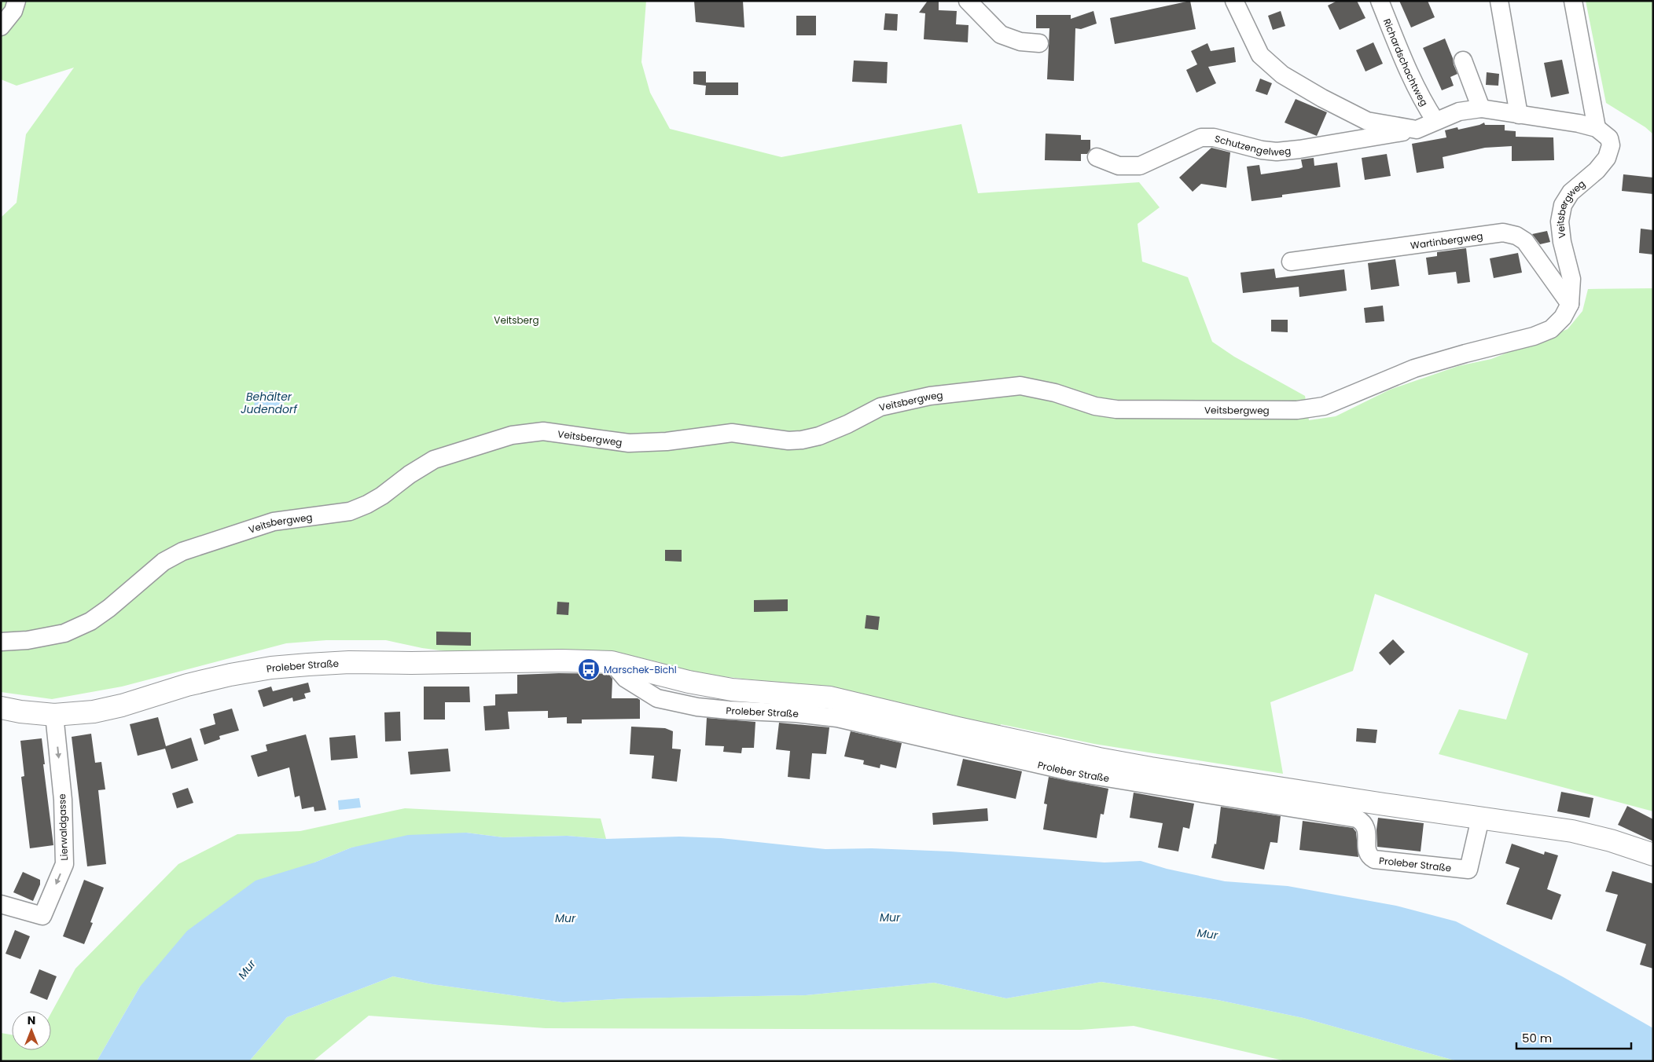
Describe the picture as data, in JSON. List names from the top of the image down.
{
  "streets": {
    "main road": ["Proleber Straße"],
    "street": [
      "Richardschachtweg",
      "Schutzengelweg",
      "Veitsbergweg",
      "Wartinbergweg",
      "Lierwaldgasse"
    ]
  },
  "crossings": [
    ["Veitsbergweg", "Wartinbergweg"],
    ["Proleber Straße", "Lierwaldgasse"]
  ],
  "water": ["Behälter Judendorf", "Mur"],
  "parks": ["Veitsberg"],
  "places": {
    "bus stop": ["Marschek-Bichl"]
  },
  "scale_bar": "50 m",
  "north": "top"
}
